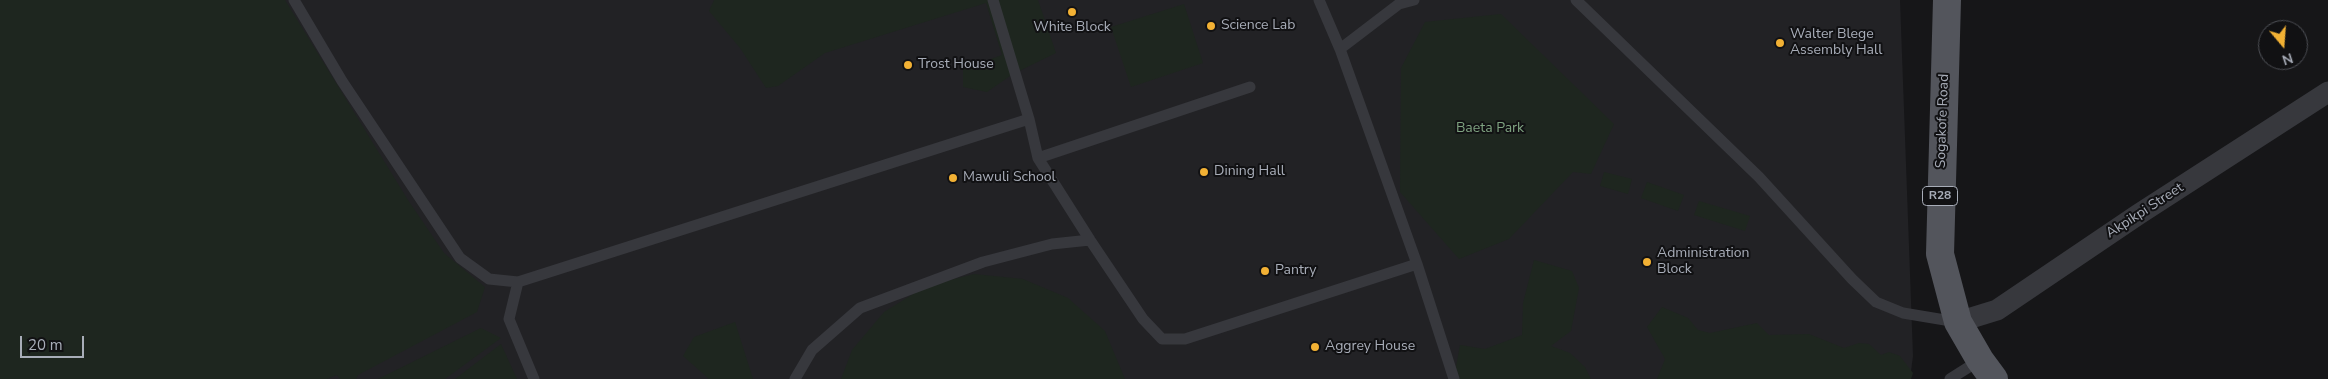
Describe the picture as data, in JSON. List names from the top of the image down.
{
  "streets": {
    "main road": ["Sogakofe Road", "R28"],
    "street": ["Akpikpi Street"]
  },
  "crossings": [
    ["Sogakofe Road", "Akpikpi Street"]
  ],
  "parks": ["Baeta Park"],
  "places": [
    "White Block",
    "Science Lab",
    "Walter Blege Assembly Hall",
    "Trost House",
    "Dining Hall",
    "Mawuli School",
    "Administration Block",
    "Pantry",
    "Aggrey House"
  ],
  "scale_bar": "20 m",
  "north": "bottom"
}
